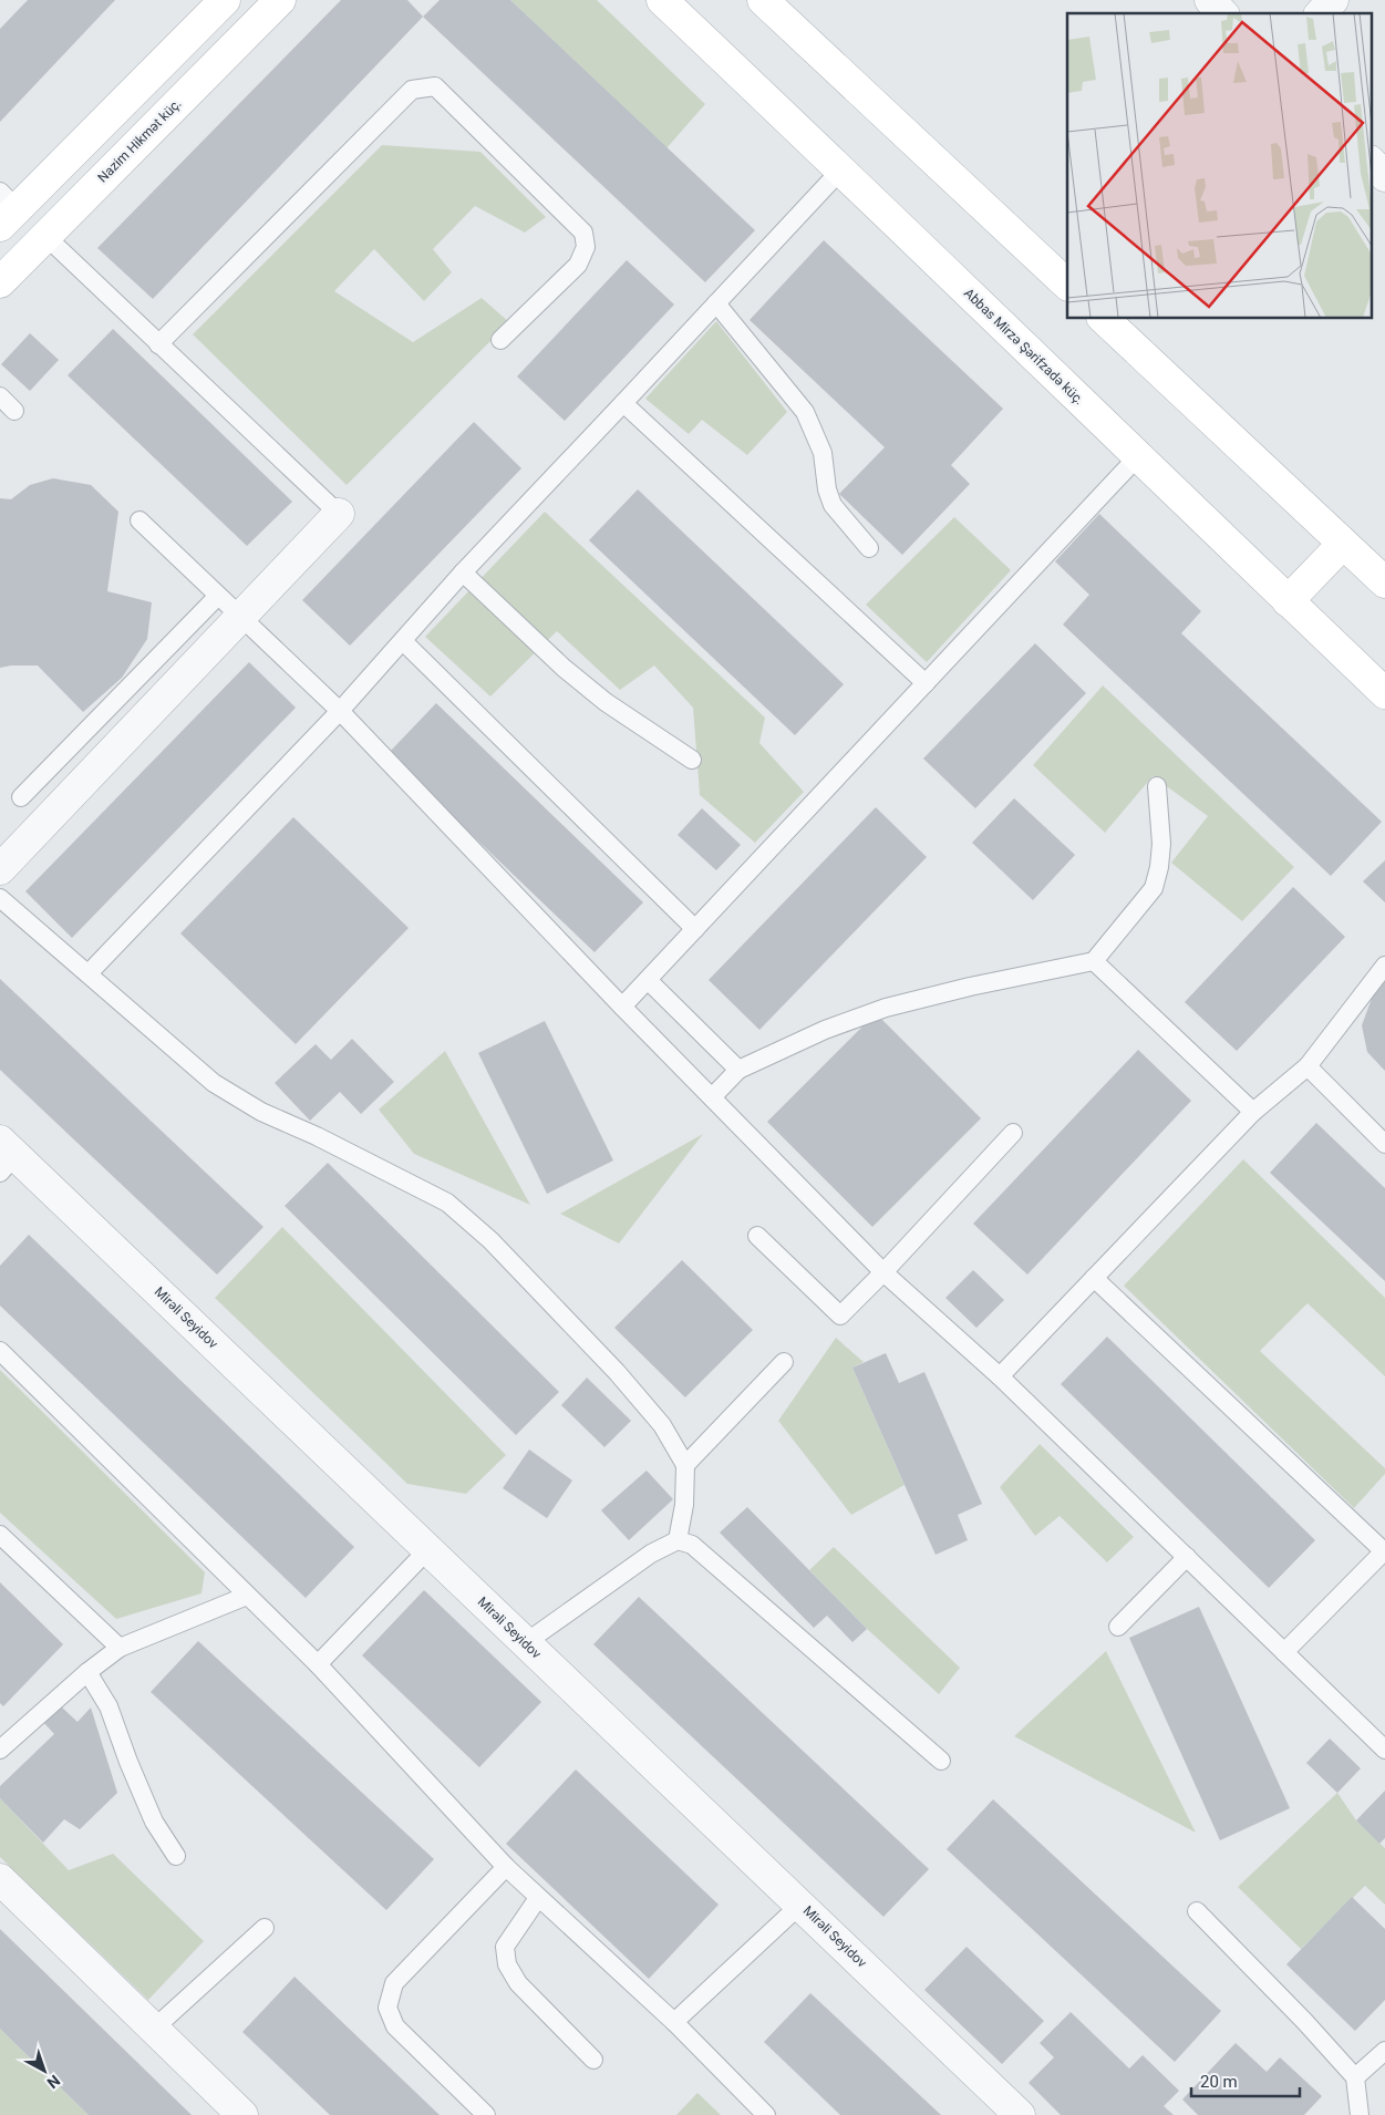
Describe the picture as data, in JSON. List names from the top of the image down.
{
  "streets": {
    "main road": ["Nazim Hikmət küç.", "Abbas Mirzə Şərifzadə küç."],
    "street": ["Mirəli Seyidov"]
  },
  "scale_bar": "20 m",
  "north": "bottom right"
}
